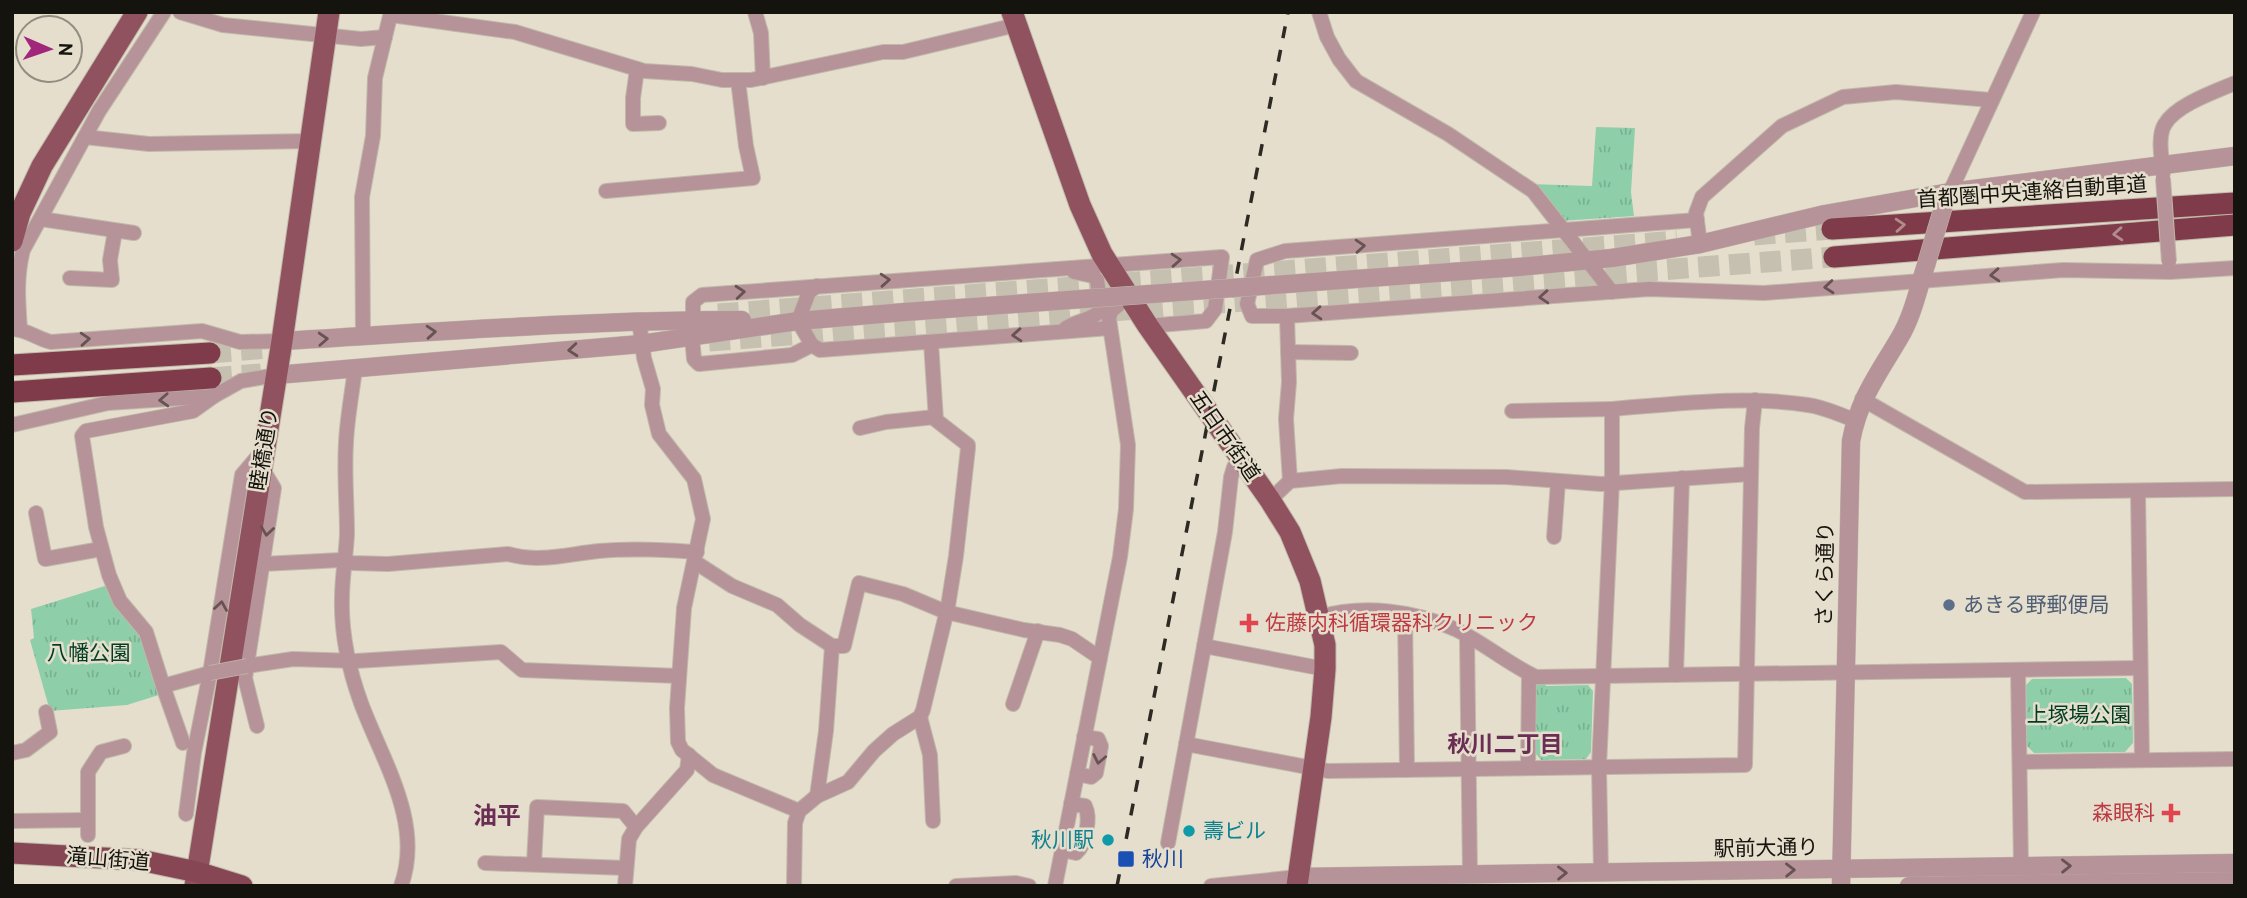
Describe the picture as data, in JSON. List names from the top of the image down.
{
  "streets": {
    "highway": ["首都圏中央連絡自動車道", "滝山街道"],
    "main road": ["五日市街道", "睦橋通り"],
    "street": ["さくら通り", "駅前大通り"]
  },
  "crossings": [
    ["五日市街道", "駅前大通り"],
    ["睦橋通り", "滝山街道"],
    ["さくら通り", "駅前大通り"]
  ],
  "districts": ["秋川二丁目", "油平"],
  "parks": ["八幡公園", "上塚場公園"],
  "places": {
    "other": ["あきる野郵便局", "壽ビル", "秋川駅"],
    "health": ["佐藤内科循環器科クリニック", "森眼科"],
    "transit": ["秋川"]
  },
  "north": "right"
}
